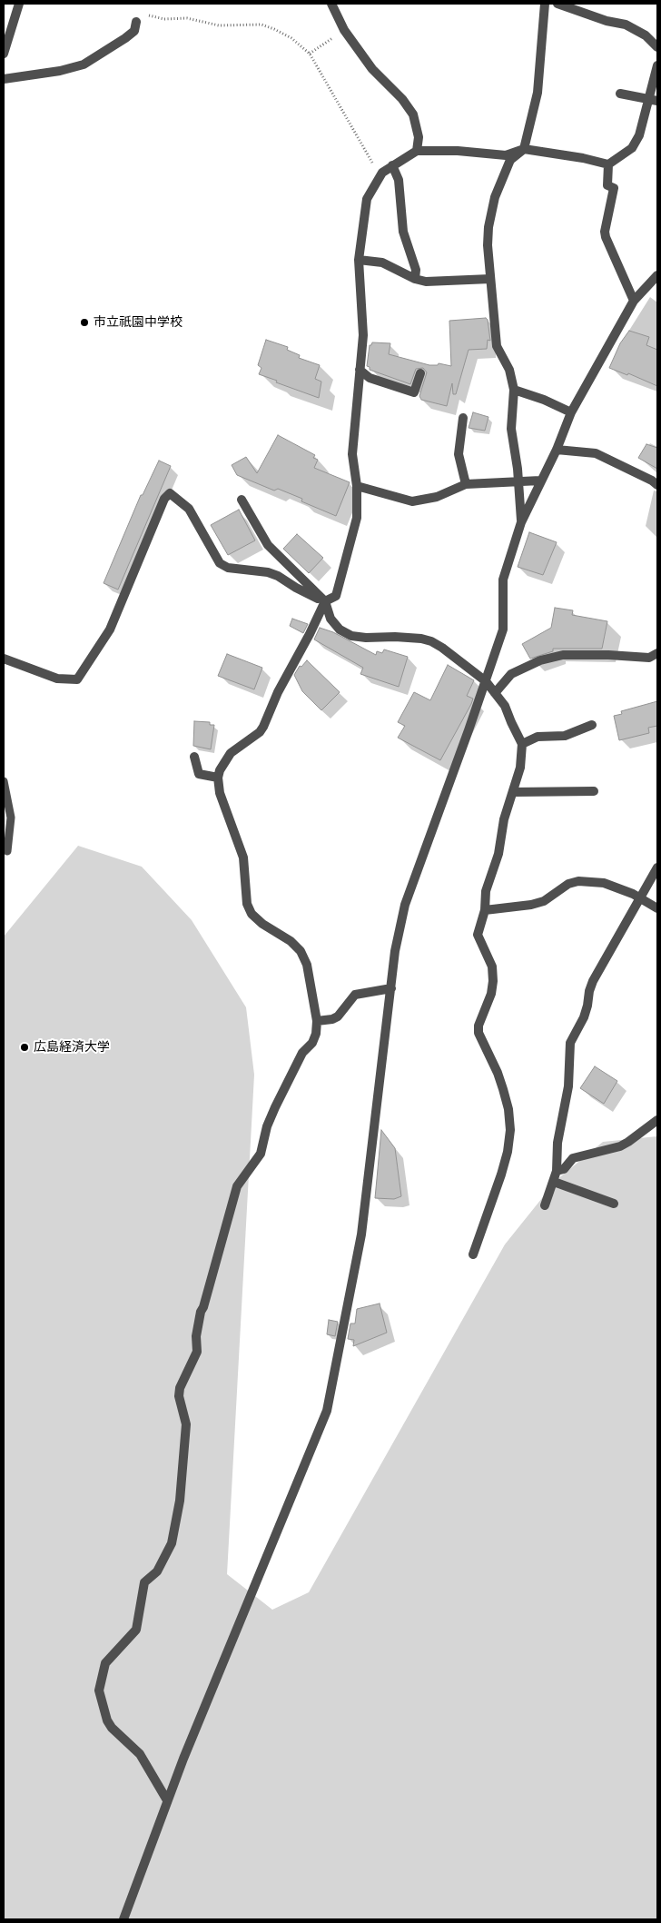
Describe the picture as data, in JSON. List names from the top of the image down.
{
  "places": ["市立祇園中学校", "広島経済大学"]
}
